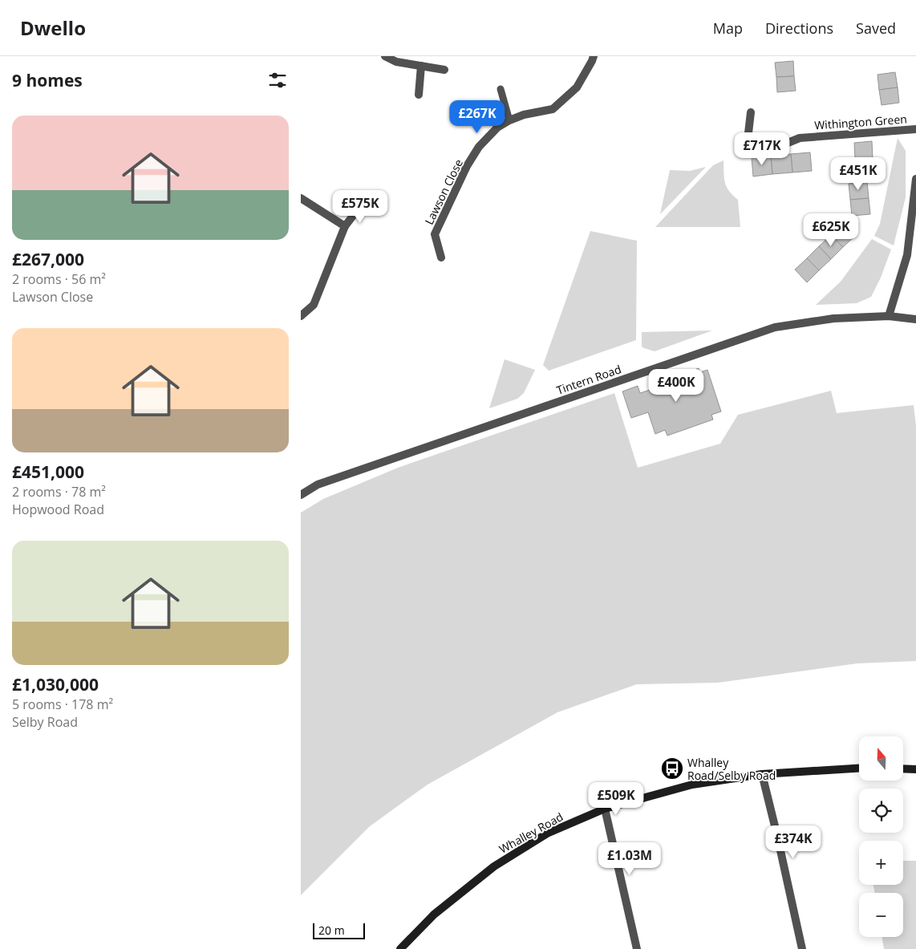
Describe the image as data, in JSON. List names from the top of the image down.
{
  "streets": {
    "street": [
      "Withington Green",
      "Lawson Close",
      "Tintern Road",
      "Whalley Road"
    ]
  },
  "places": {
    "bus stop": ["Whalley Road/Selby Road"]
  },
  "scale_bar": "20 m",
  "north": "top",
  "page": {
    "header": "Dwello",
    "nav": ["Map", "Directions", "Saved"],
    "heading": "9 homes",
    "price": [
      "£267K",
      "£717K",
      "£451K",
      "£575K",
      "£625K",
      "£400K",
      "£509K",
      "£374K",
      "£1.03M"
    ],
    "list": [
      {
        "name": "£267,000",
        "note": "2 rooms · 56 m² · Lawson Close"
      },
      {
        "name": "£451,000",
        "note": "2 rooms · 78 m² · Hopwood Road"
      },
      {
        "name": "£1,030,000",
        "note": "5 rooms · 178 m² · Selby Road"
      }
    ],
    "map_buttons": ["+", "−"],
    "scale": "20 m"
  }
}
